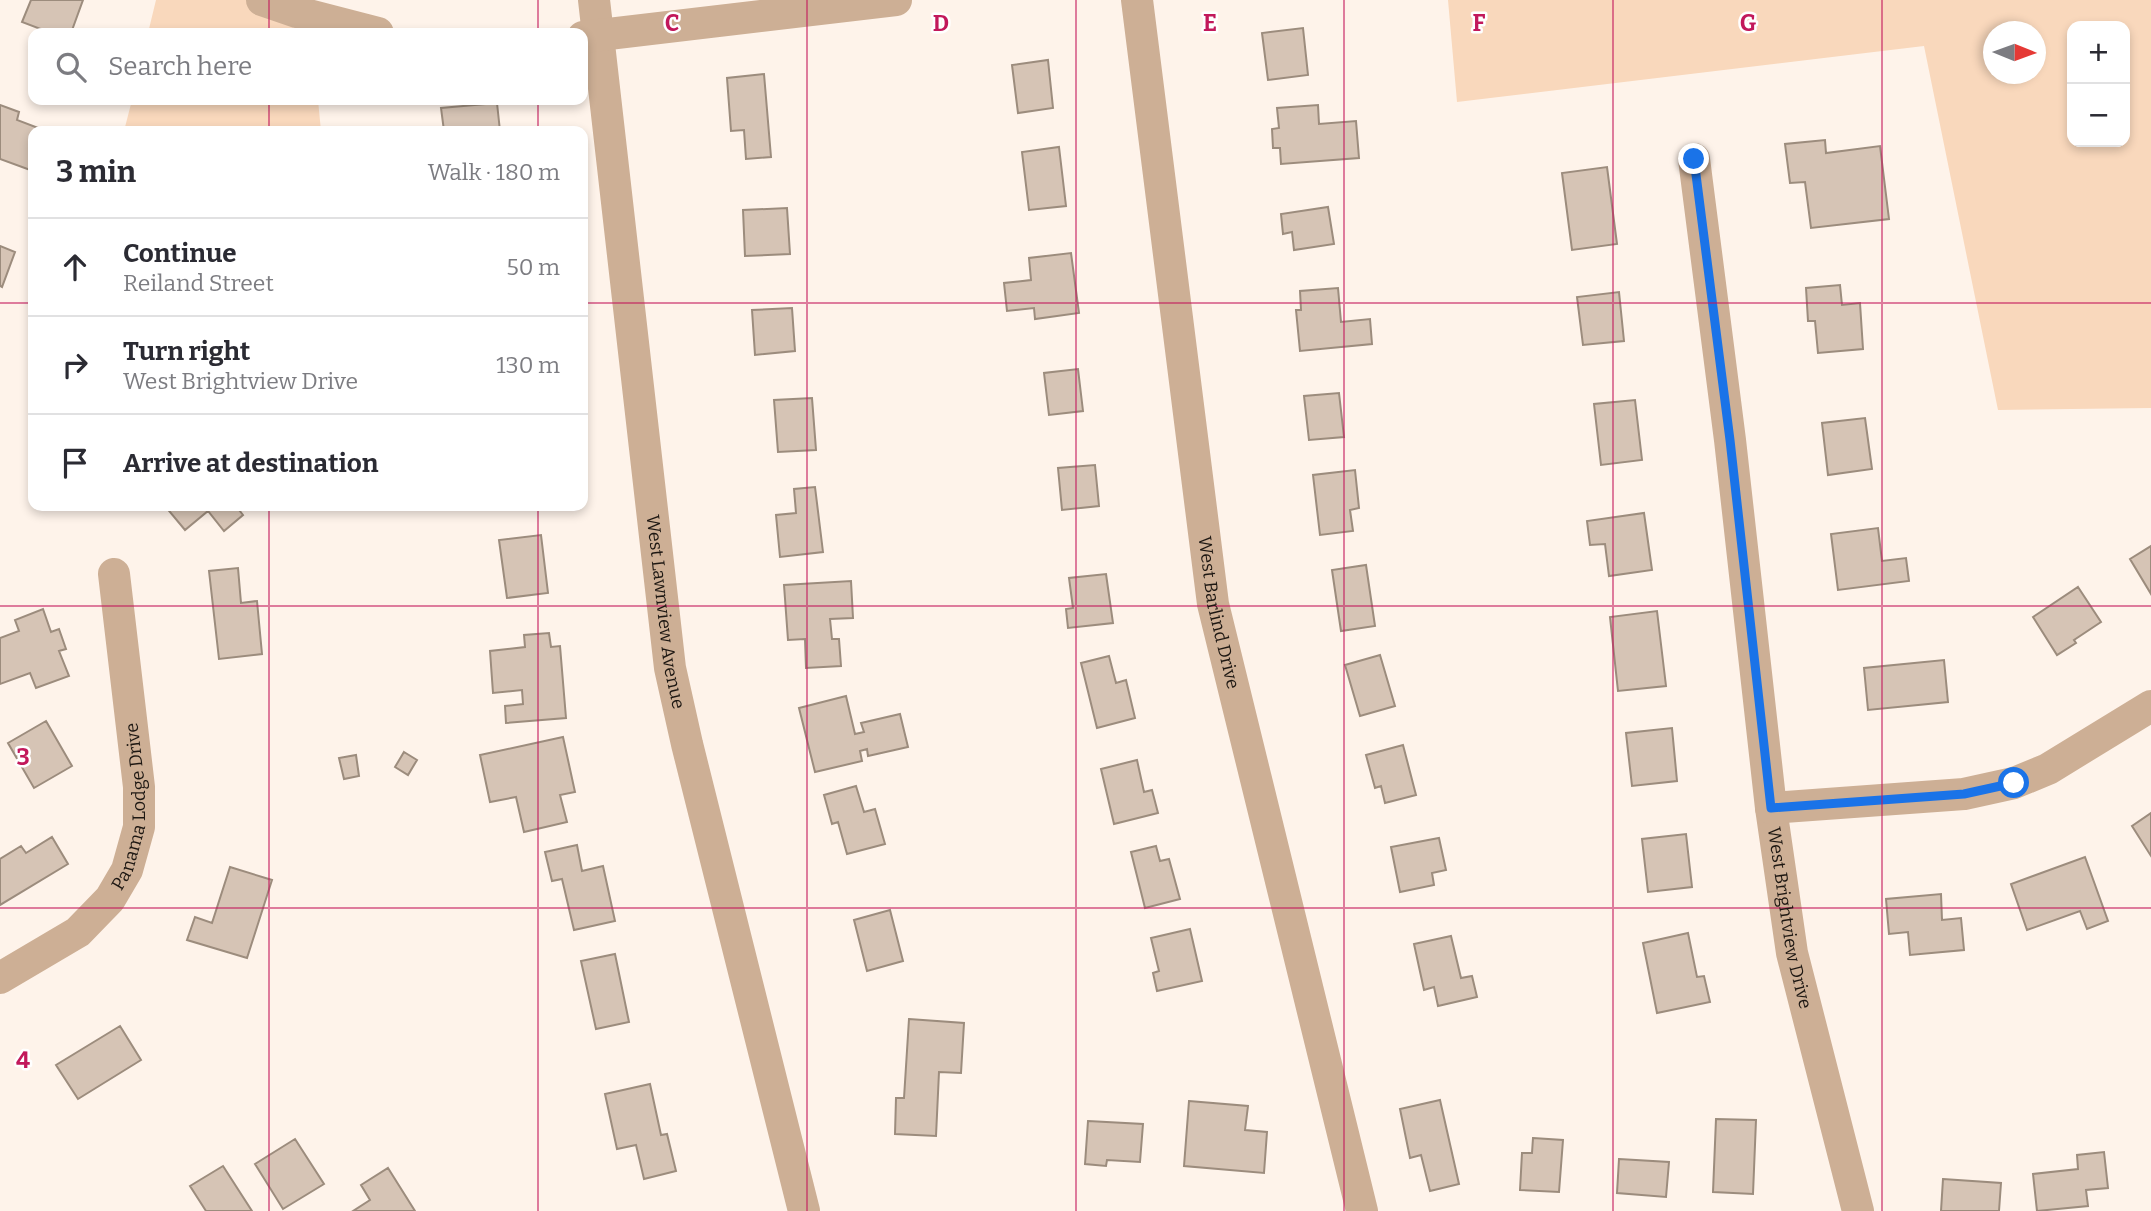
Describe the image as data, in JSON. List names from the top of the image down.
{
  "streets": {
    "street": [
      "West Lawnview Avenue",
      "West Barlind Drive",
      "Panama Lodge Drive",
      "West Brightview Drive"
    ]
  },
  "north": "right",
  "page": {
    "map_buttons": ["+", "−"],
    "search": "Search here",
    "heading": ["3 min", "Walk · 180 m"],
    "list": [
      ["Continue", "Reiland Street", "50 m"],
      ["Turn right", "West Brightview Drive", "130 m"],
      "Arrive at destination"
    ]
  },
  "grid": {
    "columns": [
      "C",
      "D",
      "E",
      "F",
      "G"
    ],
    "rows": ["3", "4"]
  }
}
